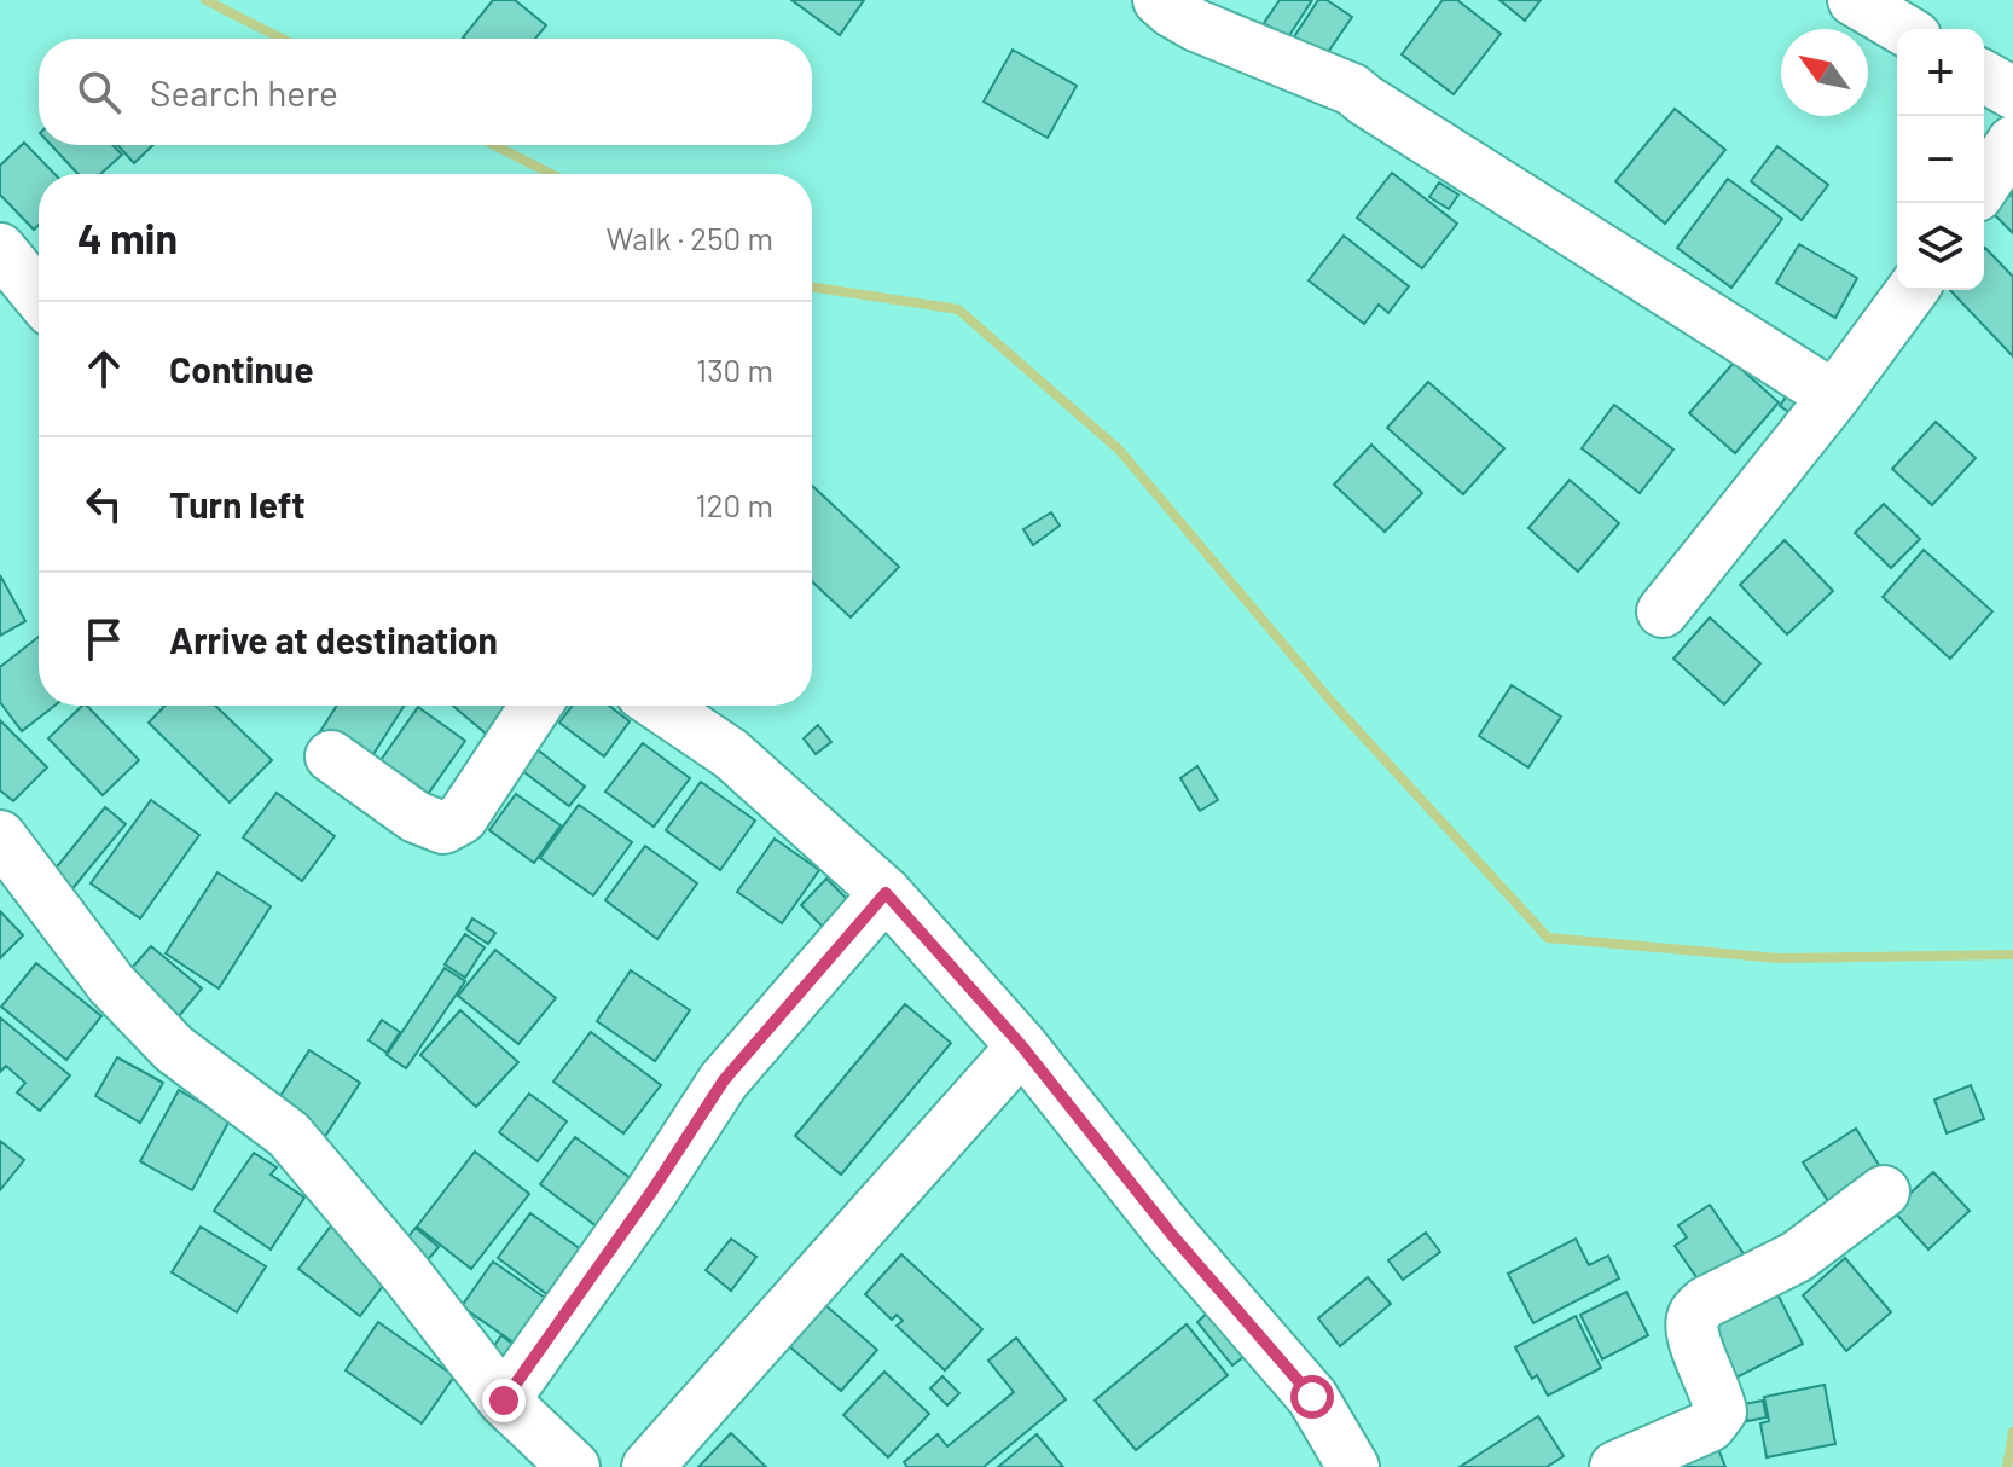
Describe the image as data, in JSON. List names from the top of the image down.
{
  "north": "top left",
  "page": {
    "map_buttons": ["+", "−"],
    "search": "Search here",
    "heading": ["4 min", "Walk · 250 m"],
    "list": [
      ["Continue", "130 m"],
      ["Turn left", "120 m"],
      "Arrive at destination"
    ]
  }
}
